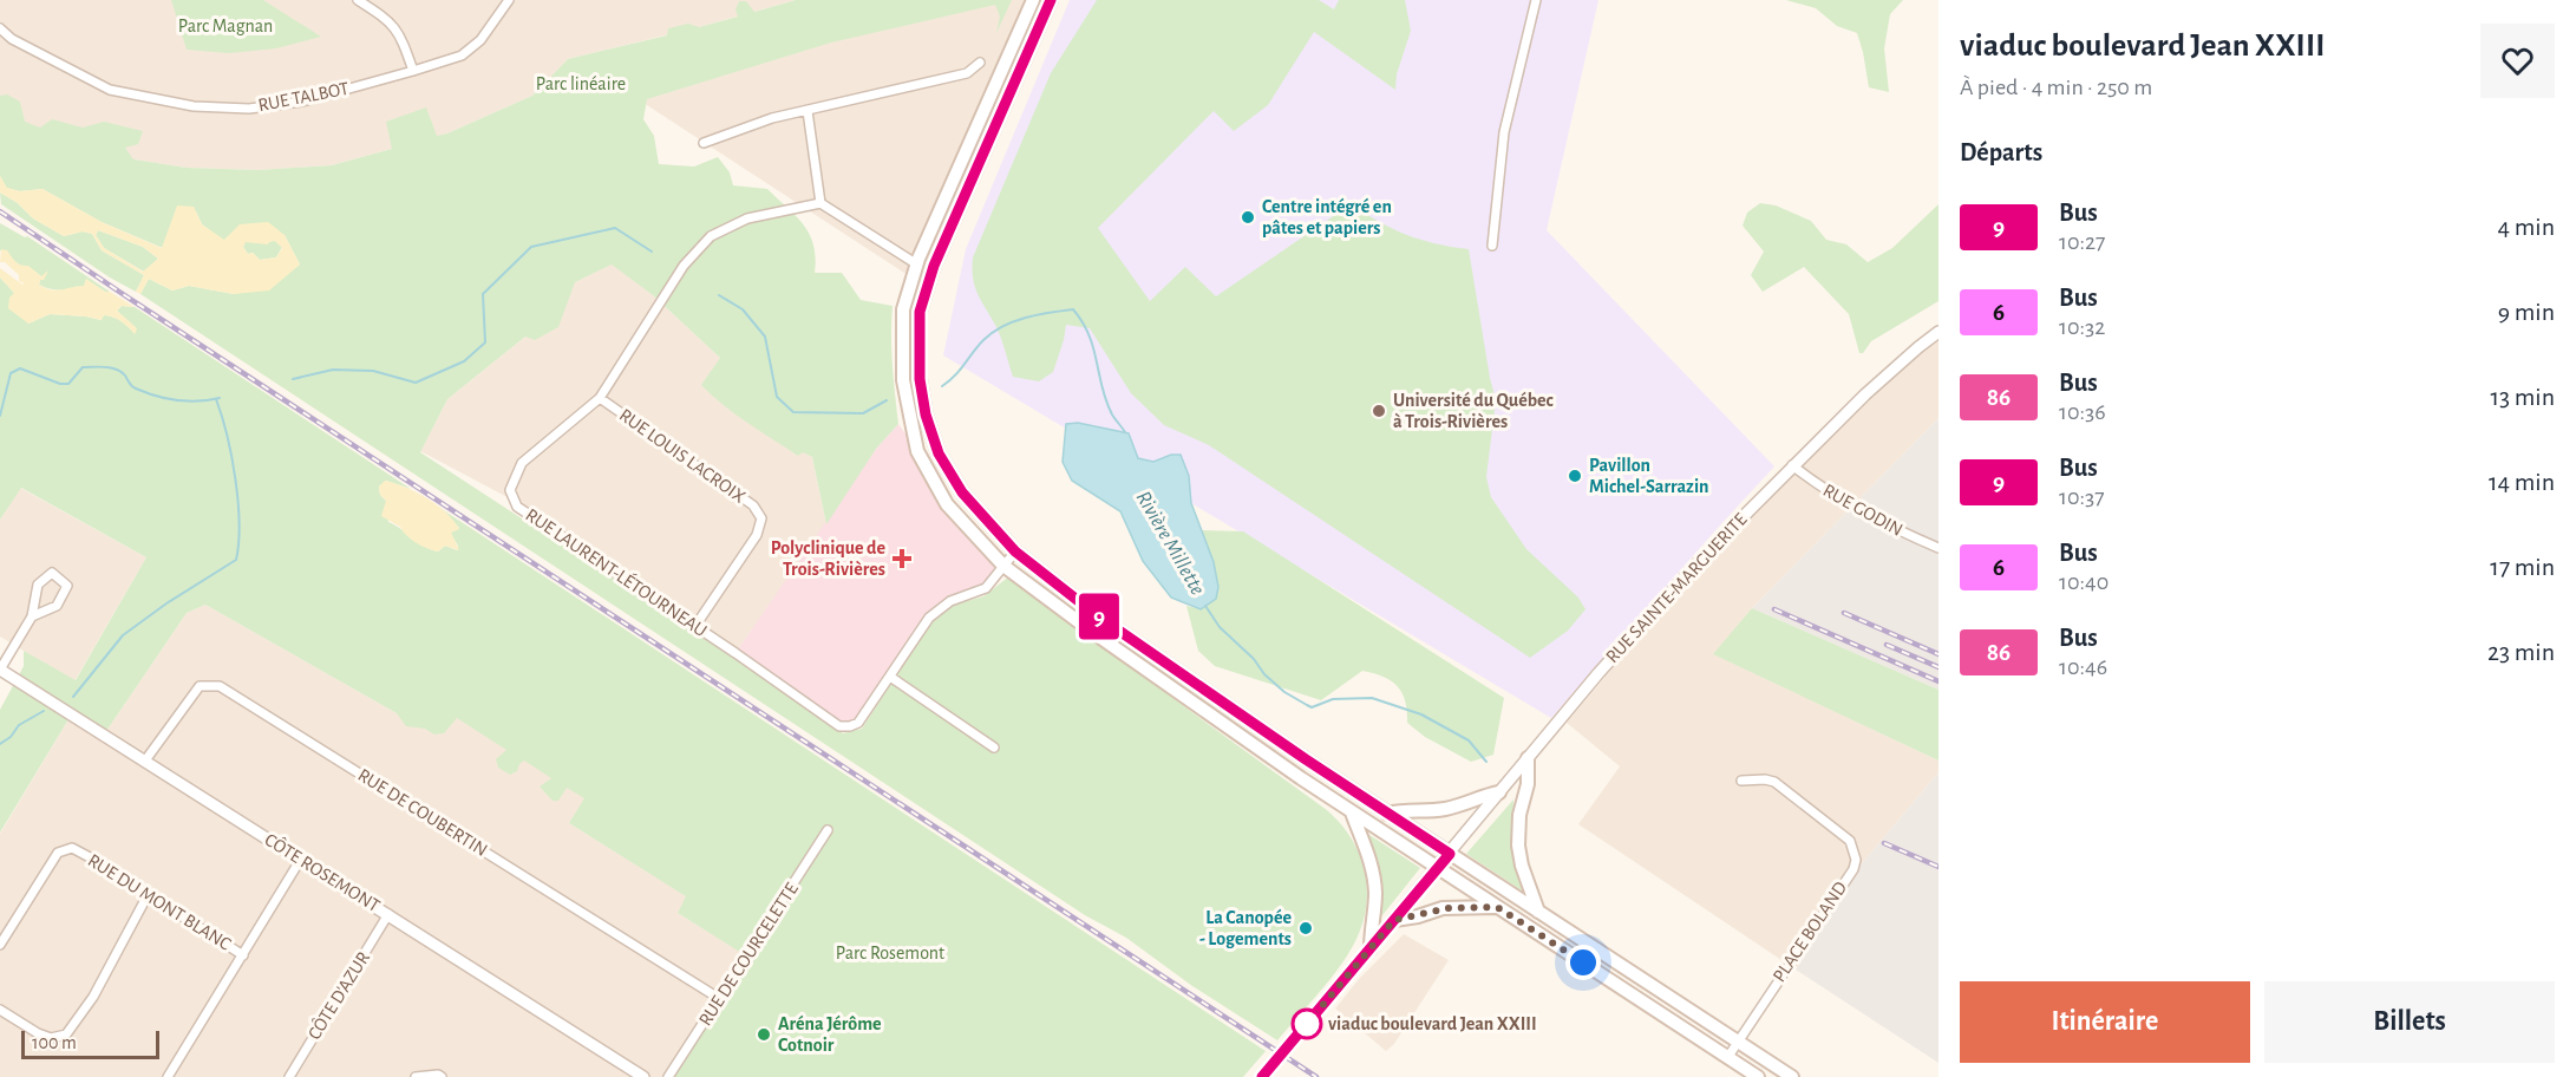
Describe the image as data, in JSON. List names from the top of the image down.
{
  "streets": {
    "street": [
      "RUE TALBOT",
      "RUE LOUIS LACROIX",
      "RUE GODIN",
      "RUE LAURENT-LÉTOURNEAU",
      "RUE SAINTE-MARGUERITE",
      "RUE DE COUBERTIN",
      "CÔTE ROSEMONT",
      "RUE DU MONT BLANC",
      "PLACE BOLAND",
      "RUE DE COURCELETTE",
      "CÔTE D'AZUR"
    ]
  },
  "crossings": [
    ["RUE LOUIS LACROIX", "RUE LAURENT-LÉTOURNEAU"],
    ["RUE GODIN", "RUE SAINTE-MARGUERITE"],
    ["RUE DE COUBERTIN", "CÔTE ROSEMONT"],
    ["RUE DE COUBERTIN", "RUE DE COURCELETTE"],
    ["CÔTE ROSEMONT", "CÔTE D'AZUR"]
  ],
  "water": ["Rivière Millette"],
  "parks": ["Parc Magnan", "Parc linéaire", "Parc Rosemont"],
  "places": {
    "other": [
      "Centre intégré en pâtes et papiers",
      "Université du Québec à Trois-Rivières",
      "Pavillon Michel-Sarrazin",
      "La Canopée - Logements",
      "viaduc boulevard Jean XXIII",
      "Aréna Jérôme Cotnoir"
    ],
    "health": ["Polyclinique de Trois-Rivières"]
  },
  "lines": ["bus line 9"],
  "scale_bar": "100 m",
  "page": {
    "on_map": "9",
    "heading": [
      ["viaduc boulevard Jean XXIII", "À pied · 4 min · 250 m"],
      "Départs"
    ],
    "list": [
      {
        "mark": "9",
        "name": "Bus",
        "note": "10:27",
        "value": "4 min"
      },
      {
        "mark": "6",
        "name": "Bus",
        "note": "10:32",
        "value": "9 min"
      },
      {
        "mark": "86",
        "name": "Bus",
        "note": "10:36",
        "value": "13 min"
      },
      {
        "mark": "9",
        "name": "Bus",
        "note": "10:37",
        "value": "14 min"
      },
      {
        "mark": "6",
        "name": "Bus",
        "note": "10:40",
        "value": "17 min"
      },
      {
        "mark": "86",
        "name": "Bus",
        "note": "10:46",
        "value": "23 min"
      }
    ],
    "buttons": ["Itinéraire", "Billets"],
    "scale": "100 m"
  }
}
